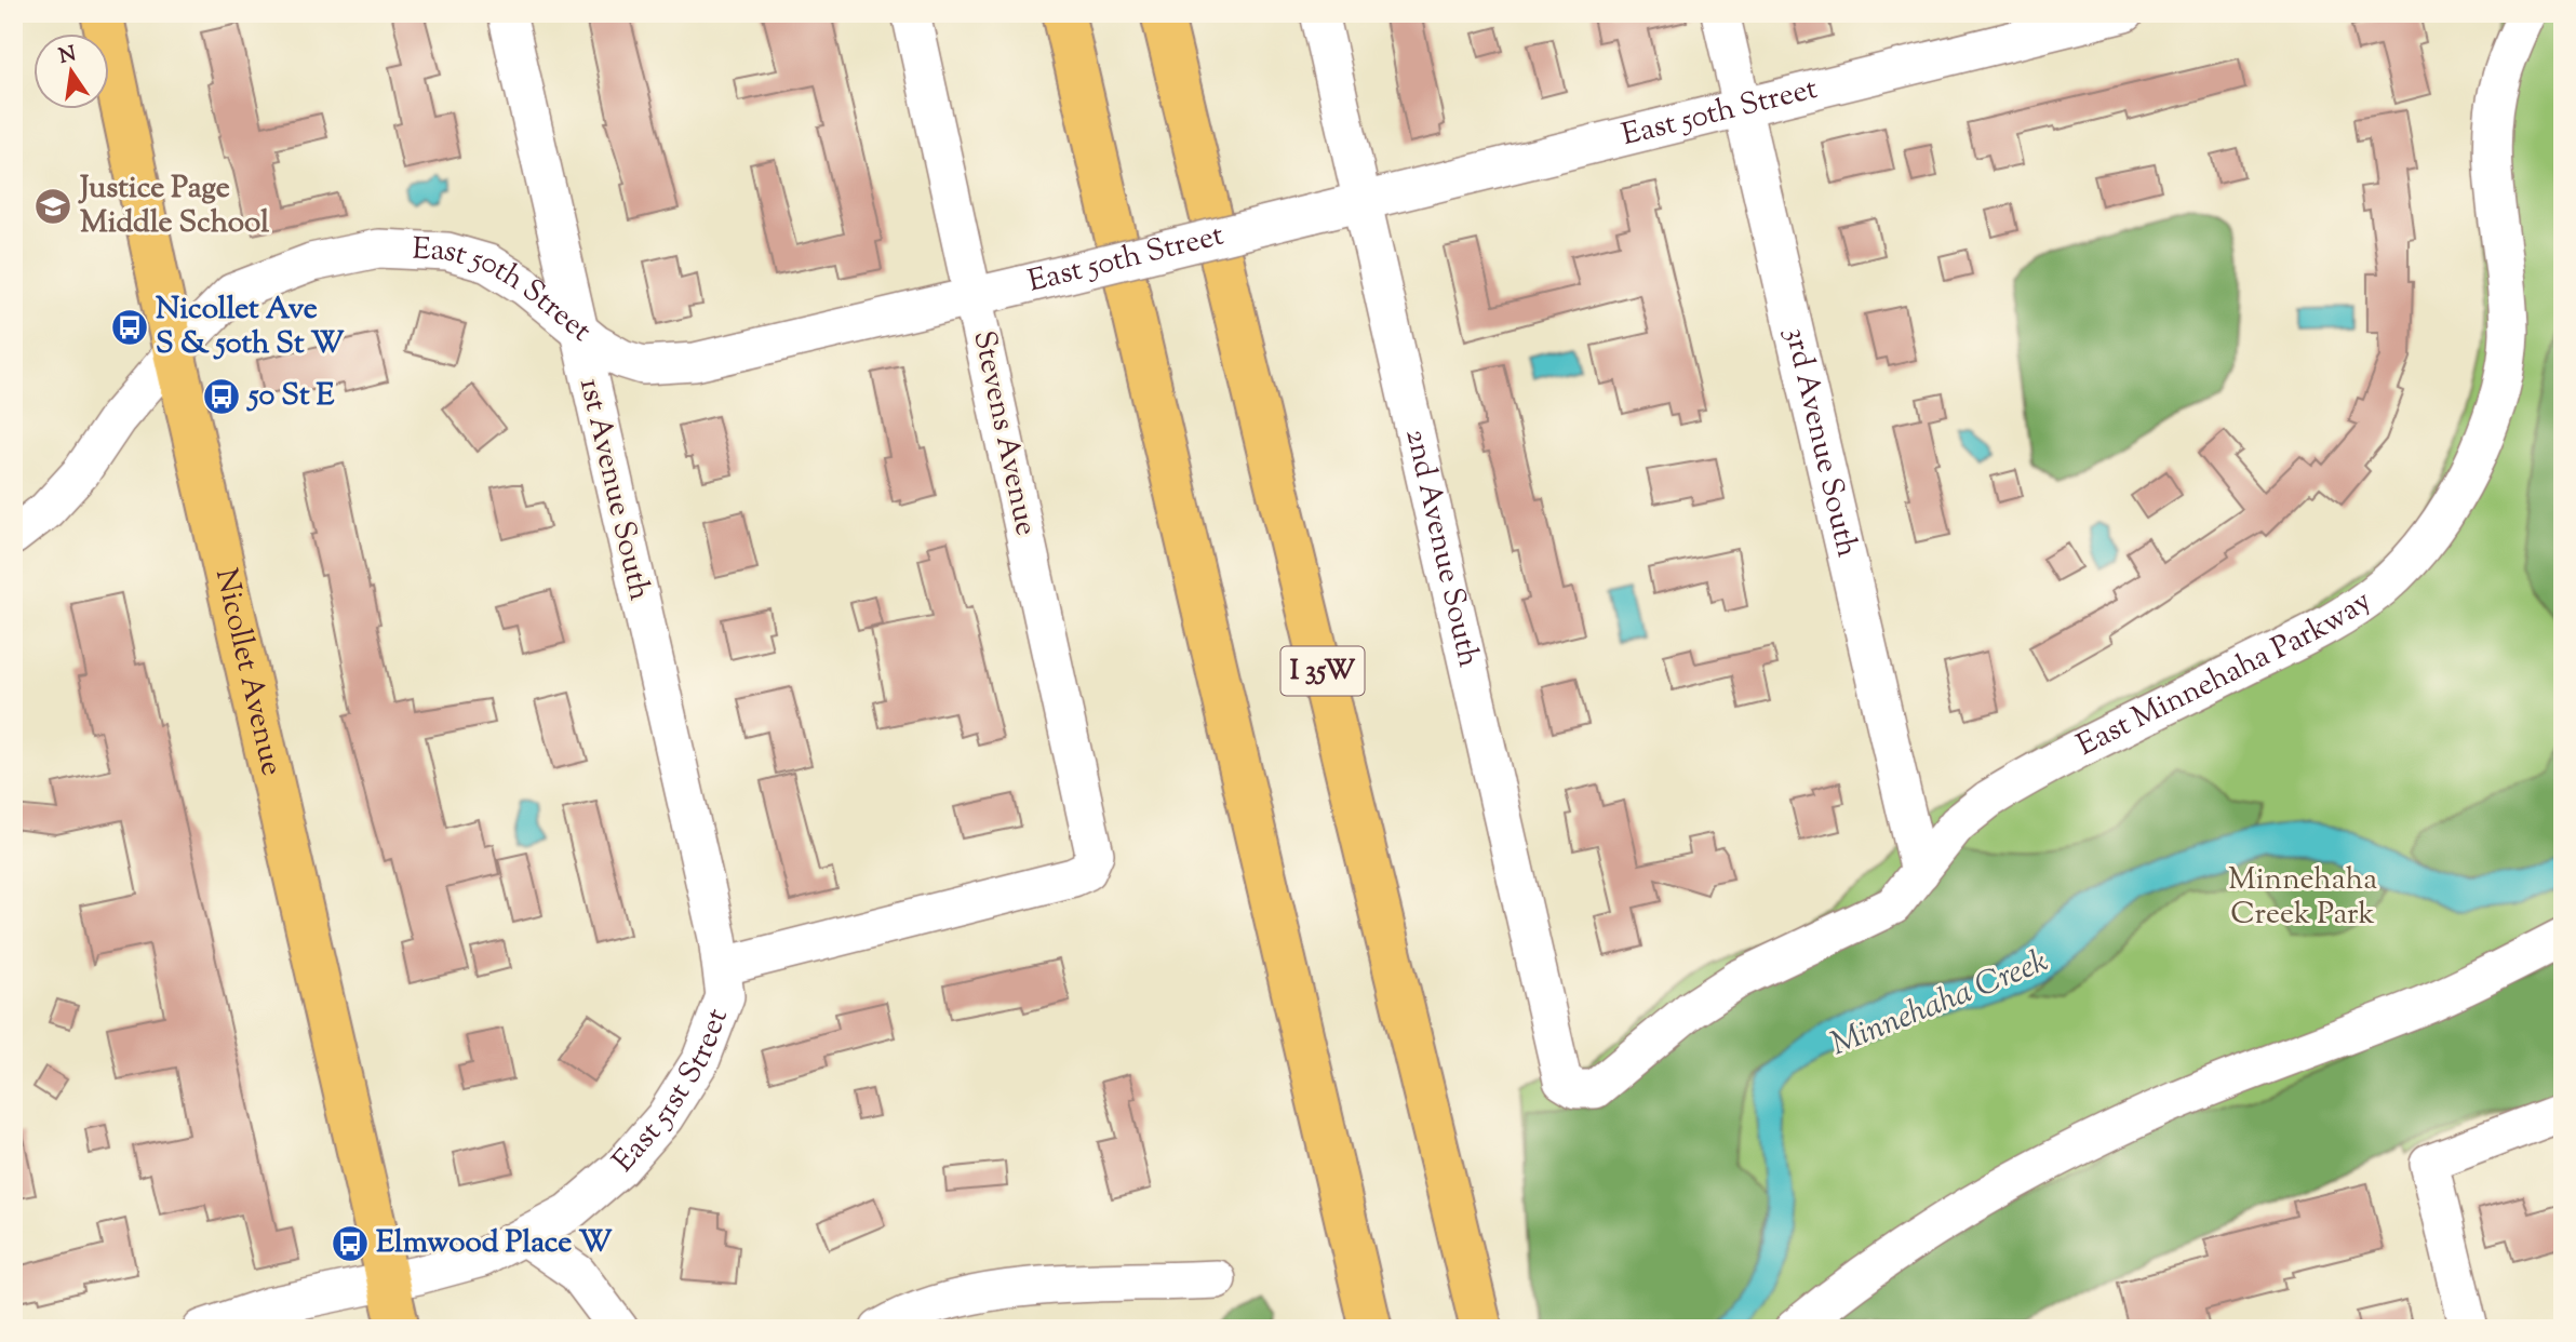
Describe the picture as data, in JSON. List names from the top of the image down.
{
  "streets": {
    "main road": ["Nicollet Avenue", "I 35W"],
    "street": [
      "East 50th Street",
      "Stevens Avenue",
      "3rd Avenue South",
      "1st Avenue South",
      "2nd Avenue South",
      "East Minnehaha Parkway",
      "East 51st Street"
    ]
  },
  "crossings": [
    ["East 50th Street", "Stevens Avenue"],
    ["East 50th Street", "3rd Avenue South"],
    ["East 50th Street", "1st Avenue South"],
    ["East 50th Street", "2nd Avenue South"],
    ["East 50th Street", "Nicollet Avenue"],
    ["Stevens Avenue", "East 51st Street"],
    ["3rd Avenue South", "East Minnehaha Parkway"],
    ["1st Avenue South", "East 51st Street"],
    ["2nd Avenue South", "East Minnehaha Parkway"],
    ["Nicollet Avenue", "East 51st Street"]
  ],
  "water": ["Minnehaha Creek"],
  "parks": ["Minnehaha Creek Park"],
  "places": {
    "school or university": ["Justice Page Middle School"],
    "bus stop": ["Nicollet Ave S & 50th St W", "50 St E", "Elmwood Place W"]
  },
  "north": "top"
}
